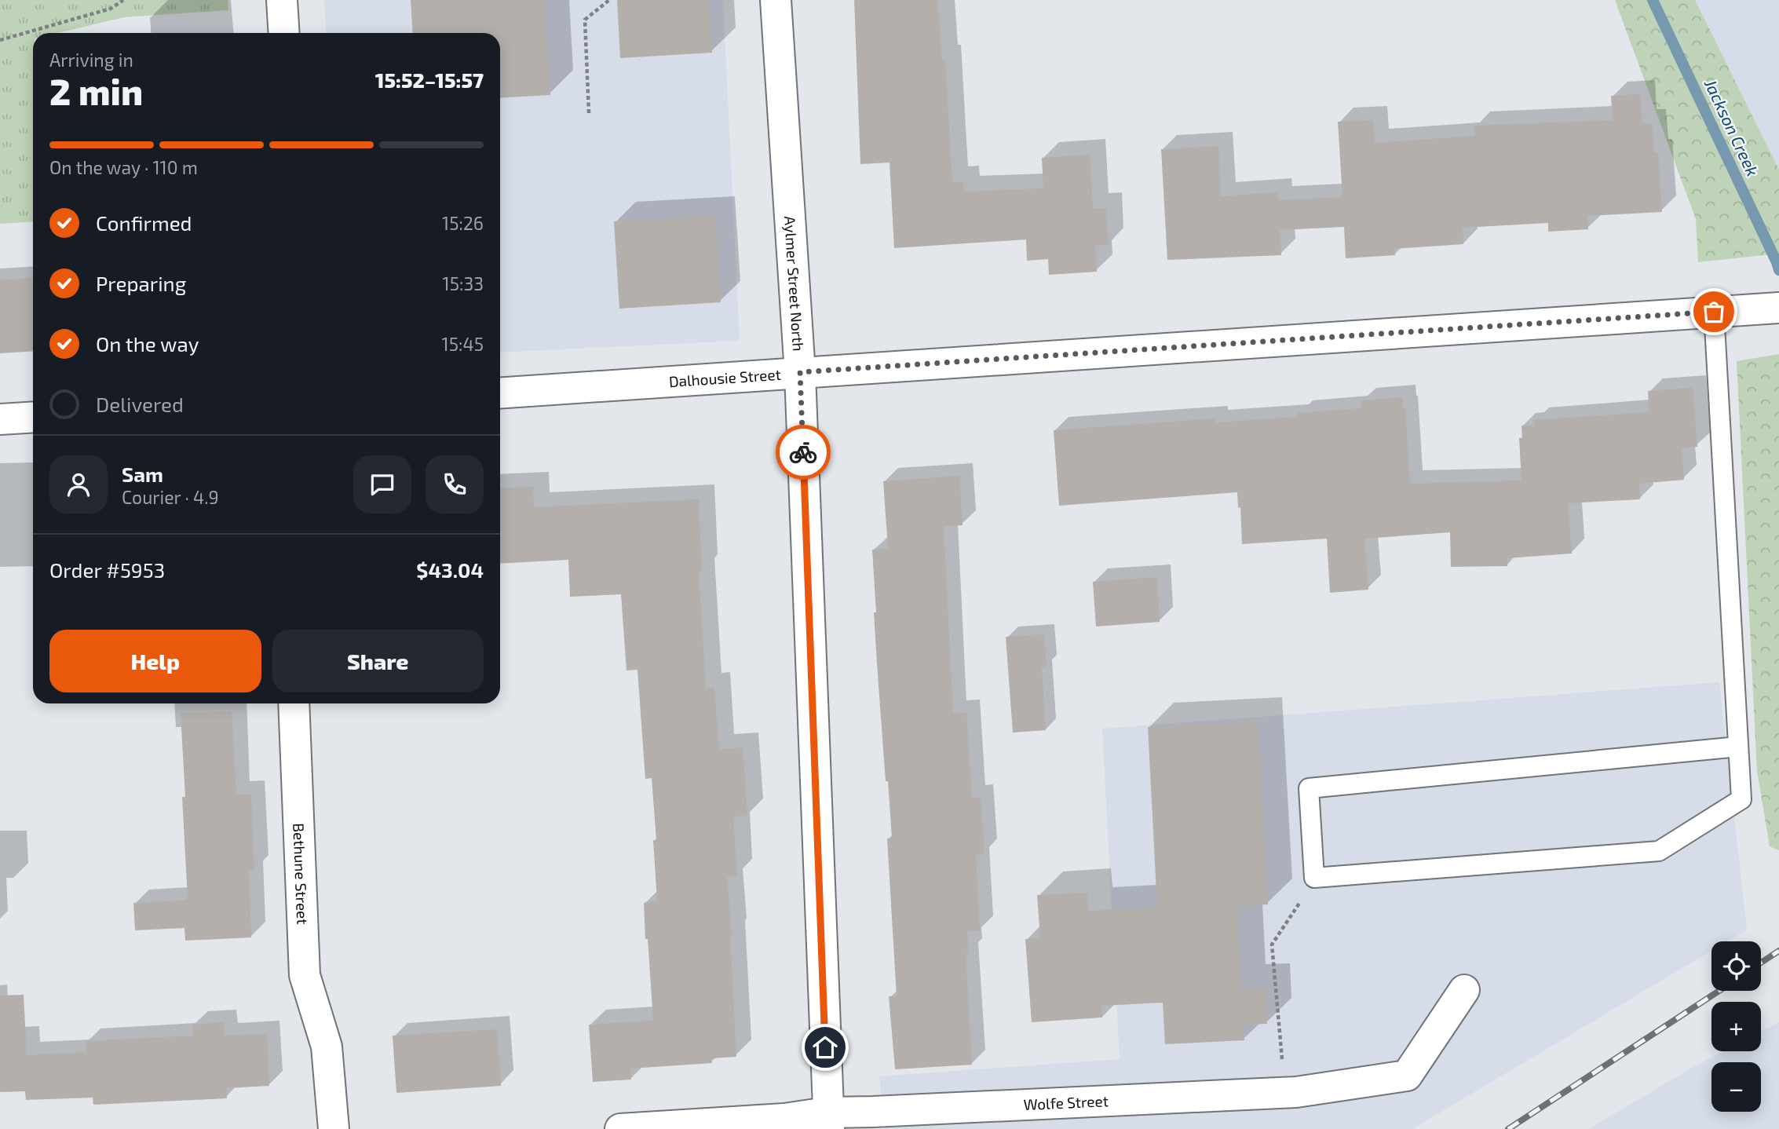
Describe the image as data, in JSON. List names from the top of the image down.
{
  "streets": {
    "street": [
      "Aylmer Street North",
      "Dalhousie Street",
      "Bethune Street",
      "Wolfe Street"
    ]
  },
  "crossings": [
    ["Aylmer Street North", "Dalhousie Street"],
    ["Aylmer Street North", "Wolfe Street"]
  ],
  "water": ["Jackson Creek"],
  "page": {
    "heading": ["2 min", "Arriving in", "15:52–15:57"],
    "panel": [
      "Sam",
      "Courier · 4.9",
      "Order #5953",
      "$43.04"
    ],
    "bar": "On the way · 110 m",
    "list": [
      ["Confirmed", "15:26"],
      ["Preparing", "15:33"],
      ["On the way", "15:45"],
      "Delivered"
    ],
    "buttons": ["Help", "Share"],
    "map_buttons": ["+", "−"]
  }
}
